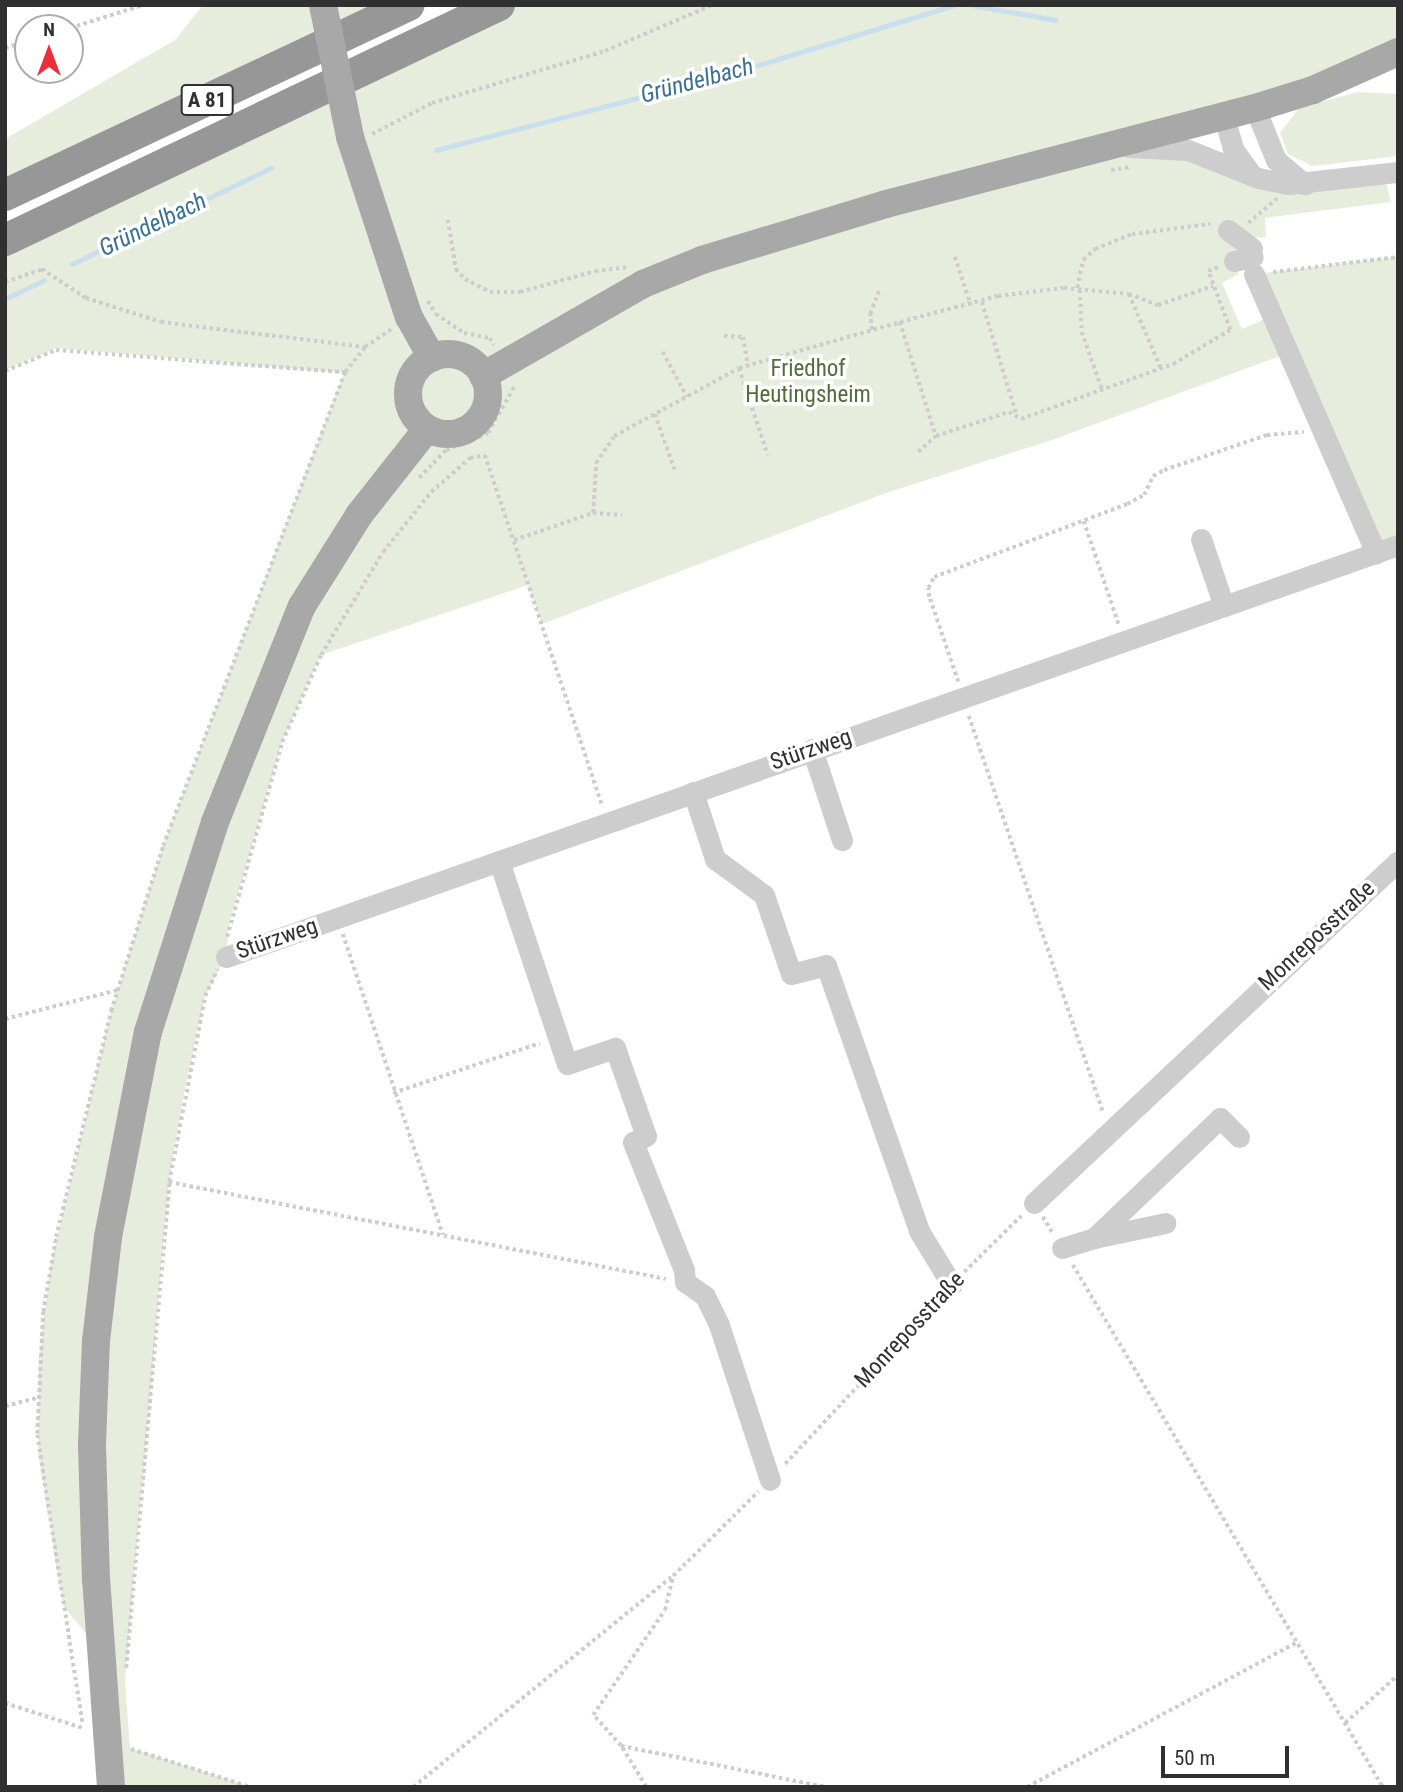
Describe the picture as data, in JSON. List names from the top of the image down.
{
  "streets": {
    "highway": ["A 81"],
    "street": ["Stürzweg", "Monreposstraße"]
  },
  "water": ["Gründelbach"],
  "parks": ["Friedhof Heutingsheim"],
  "scale_bar": "50 m",
  "north": "top"
}
